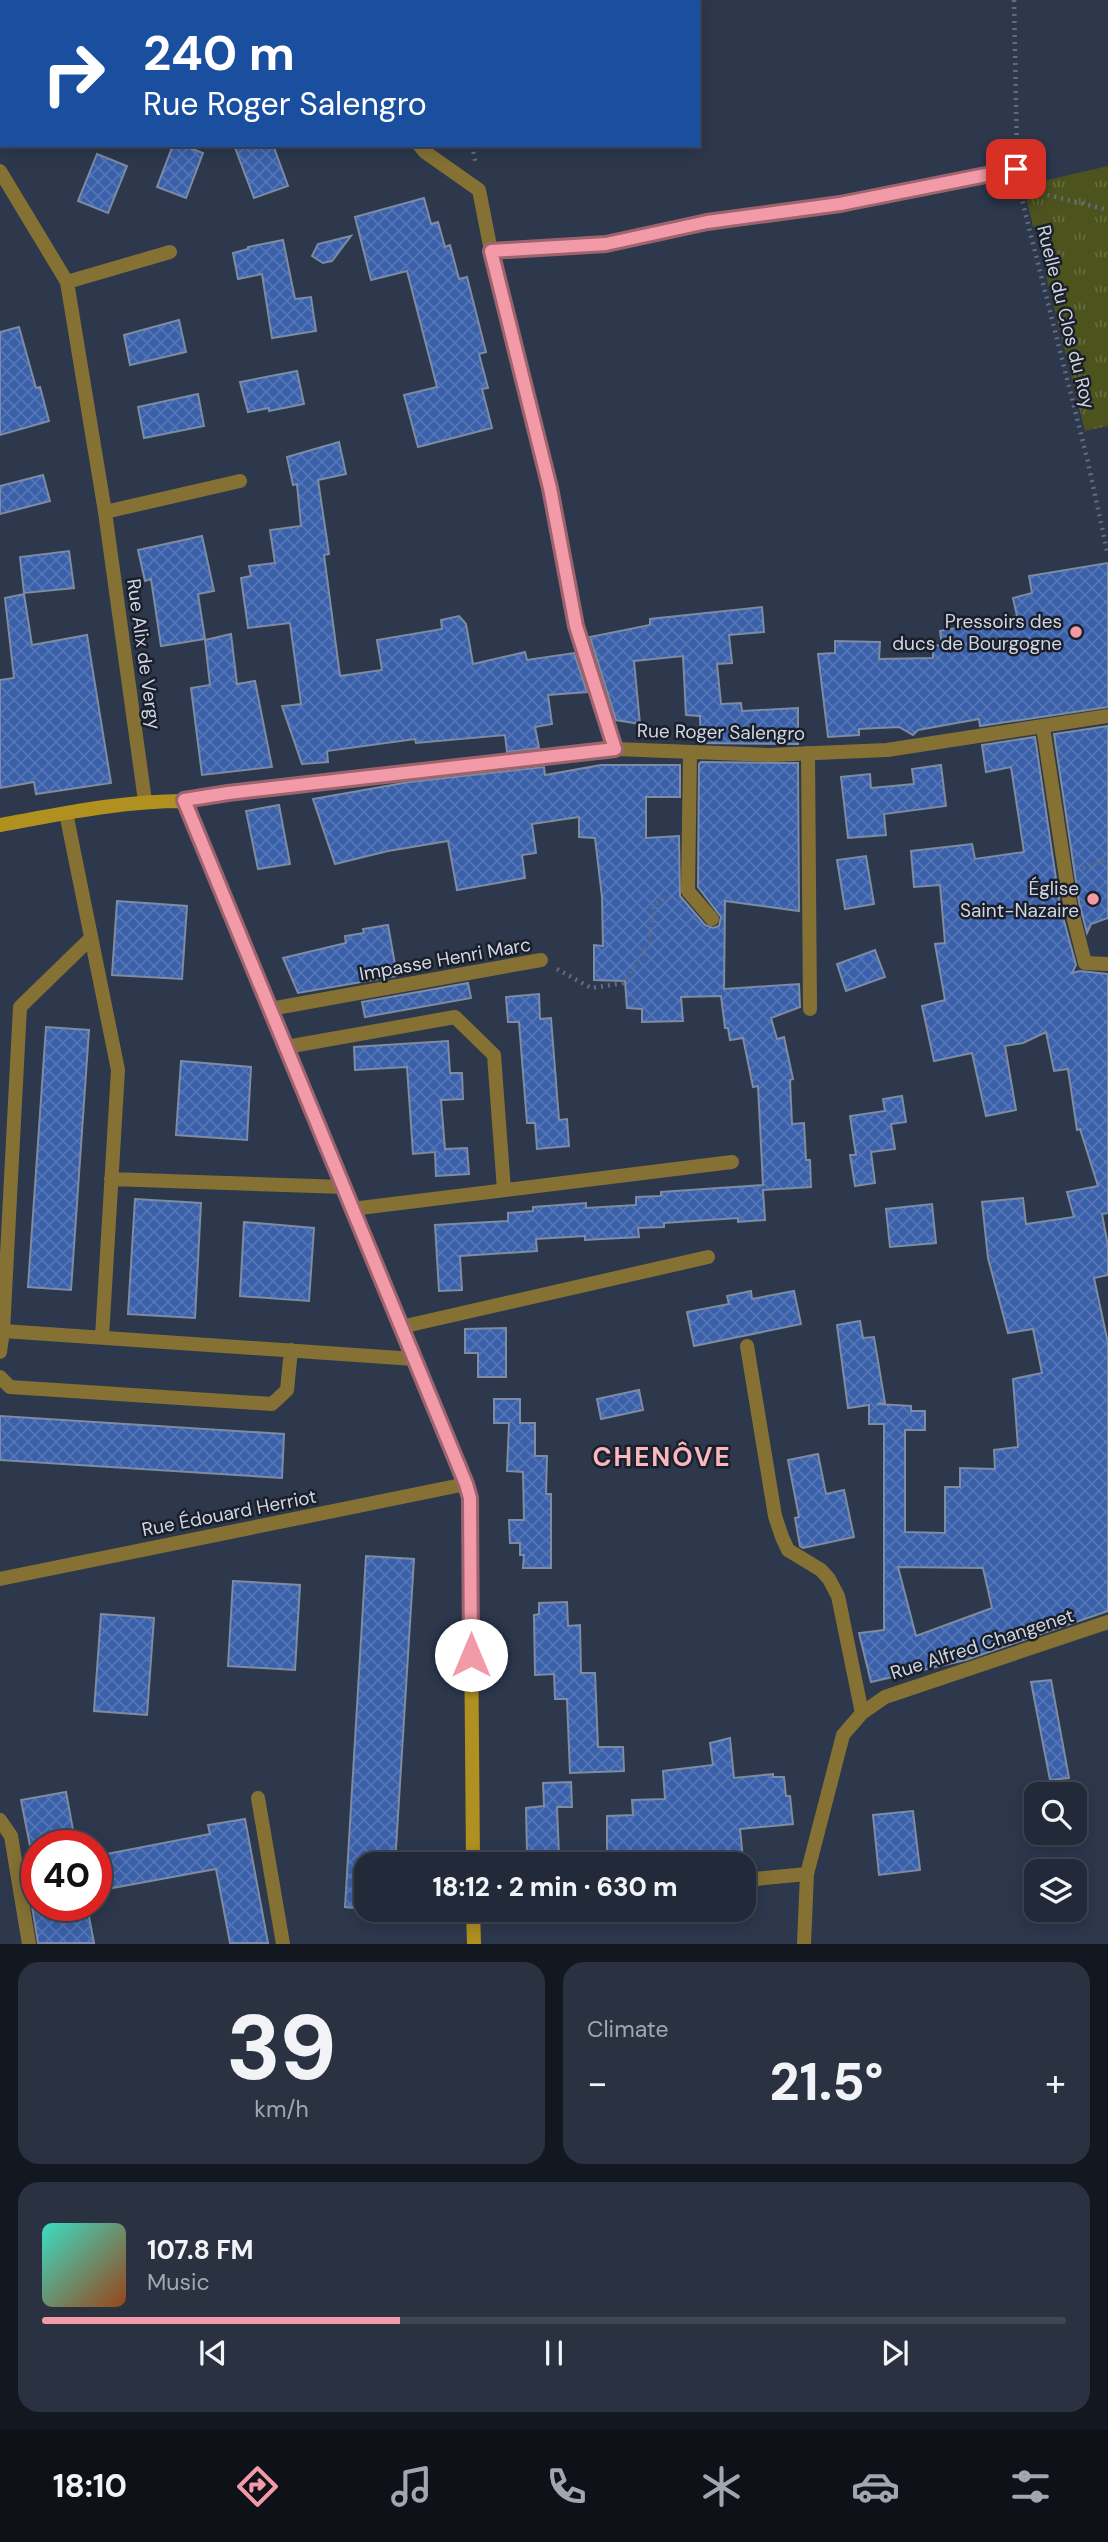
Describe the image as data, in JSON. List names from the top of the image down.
{
  "streets": {
    "street": [
      "Rue Alix de Vergy",
      "Rue Roger Salengro",
      "Impasse Henri Marc",
      "Rue Édouard Herriot",
      "Rue Alfred Changenet"
    ],
    "path": ["Ruelle du Clos du Roy"]
  },
  "crossings": [
    ["Rue Alix de Vergy", "Rue Roger Salengro"]
  ],
  "districts": ["CHENÔVE"],
  "places": ["Pressoirs des ducs de Bourgogne", "Église Saint-Nazaire"],
  "page": {
    "turn": ["240 m", "Rue Roger Salengro"],
    "limit": "40",
    "trip": "18:12 · 2 min · 630 m",
    "tile": [
      ["39", "km/h"],
      "Climate"
    ],
    "heat": ["−", "21.5°", "+"],
    "song": ["107.8 FM", "Music"],
    "tabs": "18:10"
  }
}
